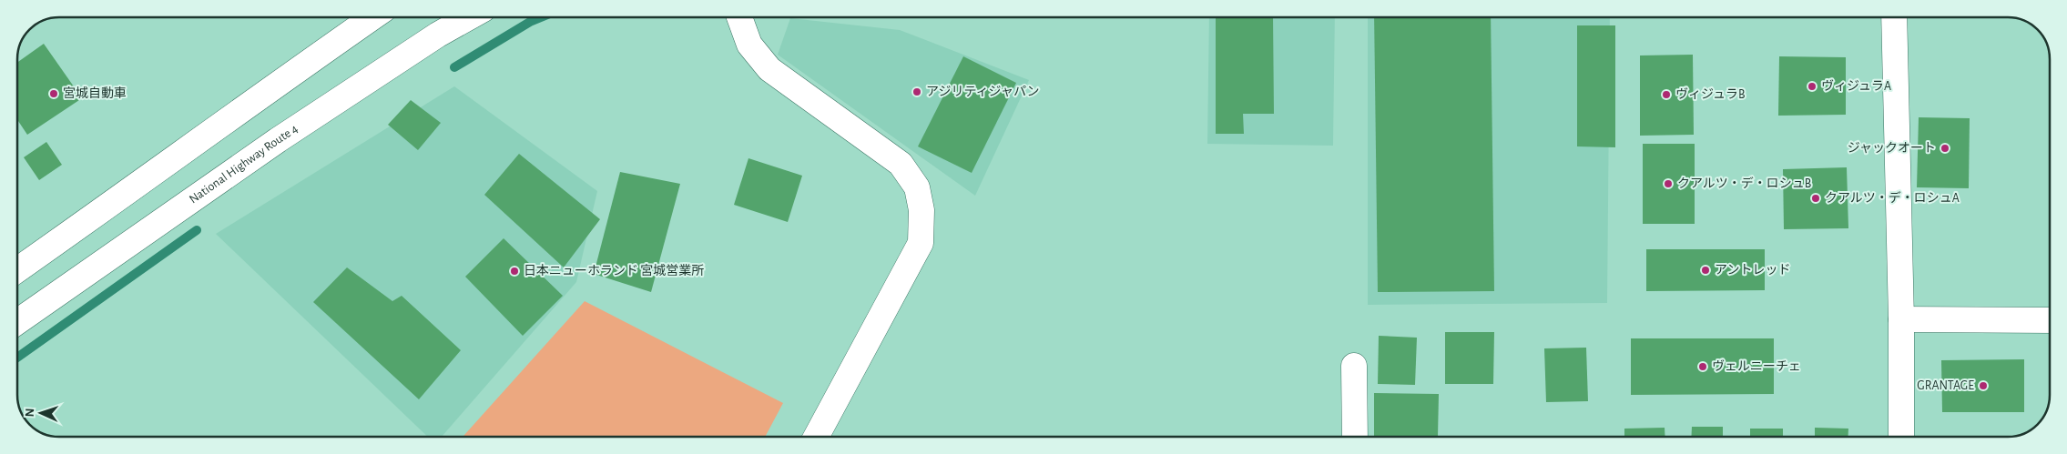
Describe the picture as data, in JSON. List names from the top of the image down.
{
  "streets": {
    "main road": ["National Highway Route 4"]
  },
  "places": [
    "ヴィジュラA",
    "アジリティジャパン",
    "宮城自動車",
    "ヴィジュラB",
    "ジャックオート",
    "クアルツ・デ・ロシュB",
    "クアルツ・デ・ロシュA",
    "アントレッド",
    "日本ニューホランド 宮城営業所",
    "ヴェルニーチェ",
    "GRANTAGE"
  ],
  "north": "left"
}
